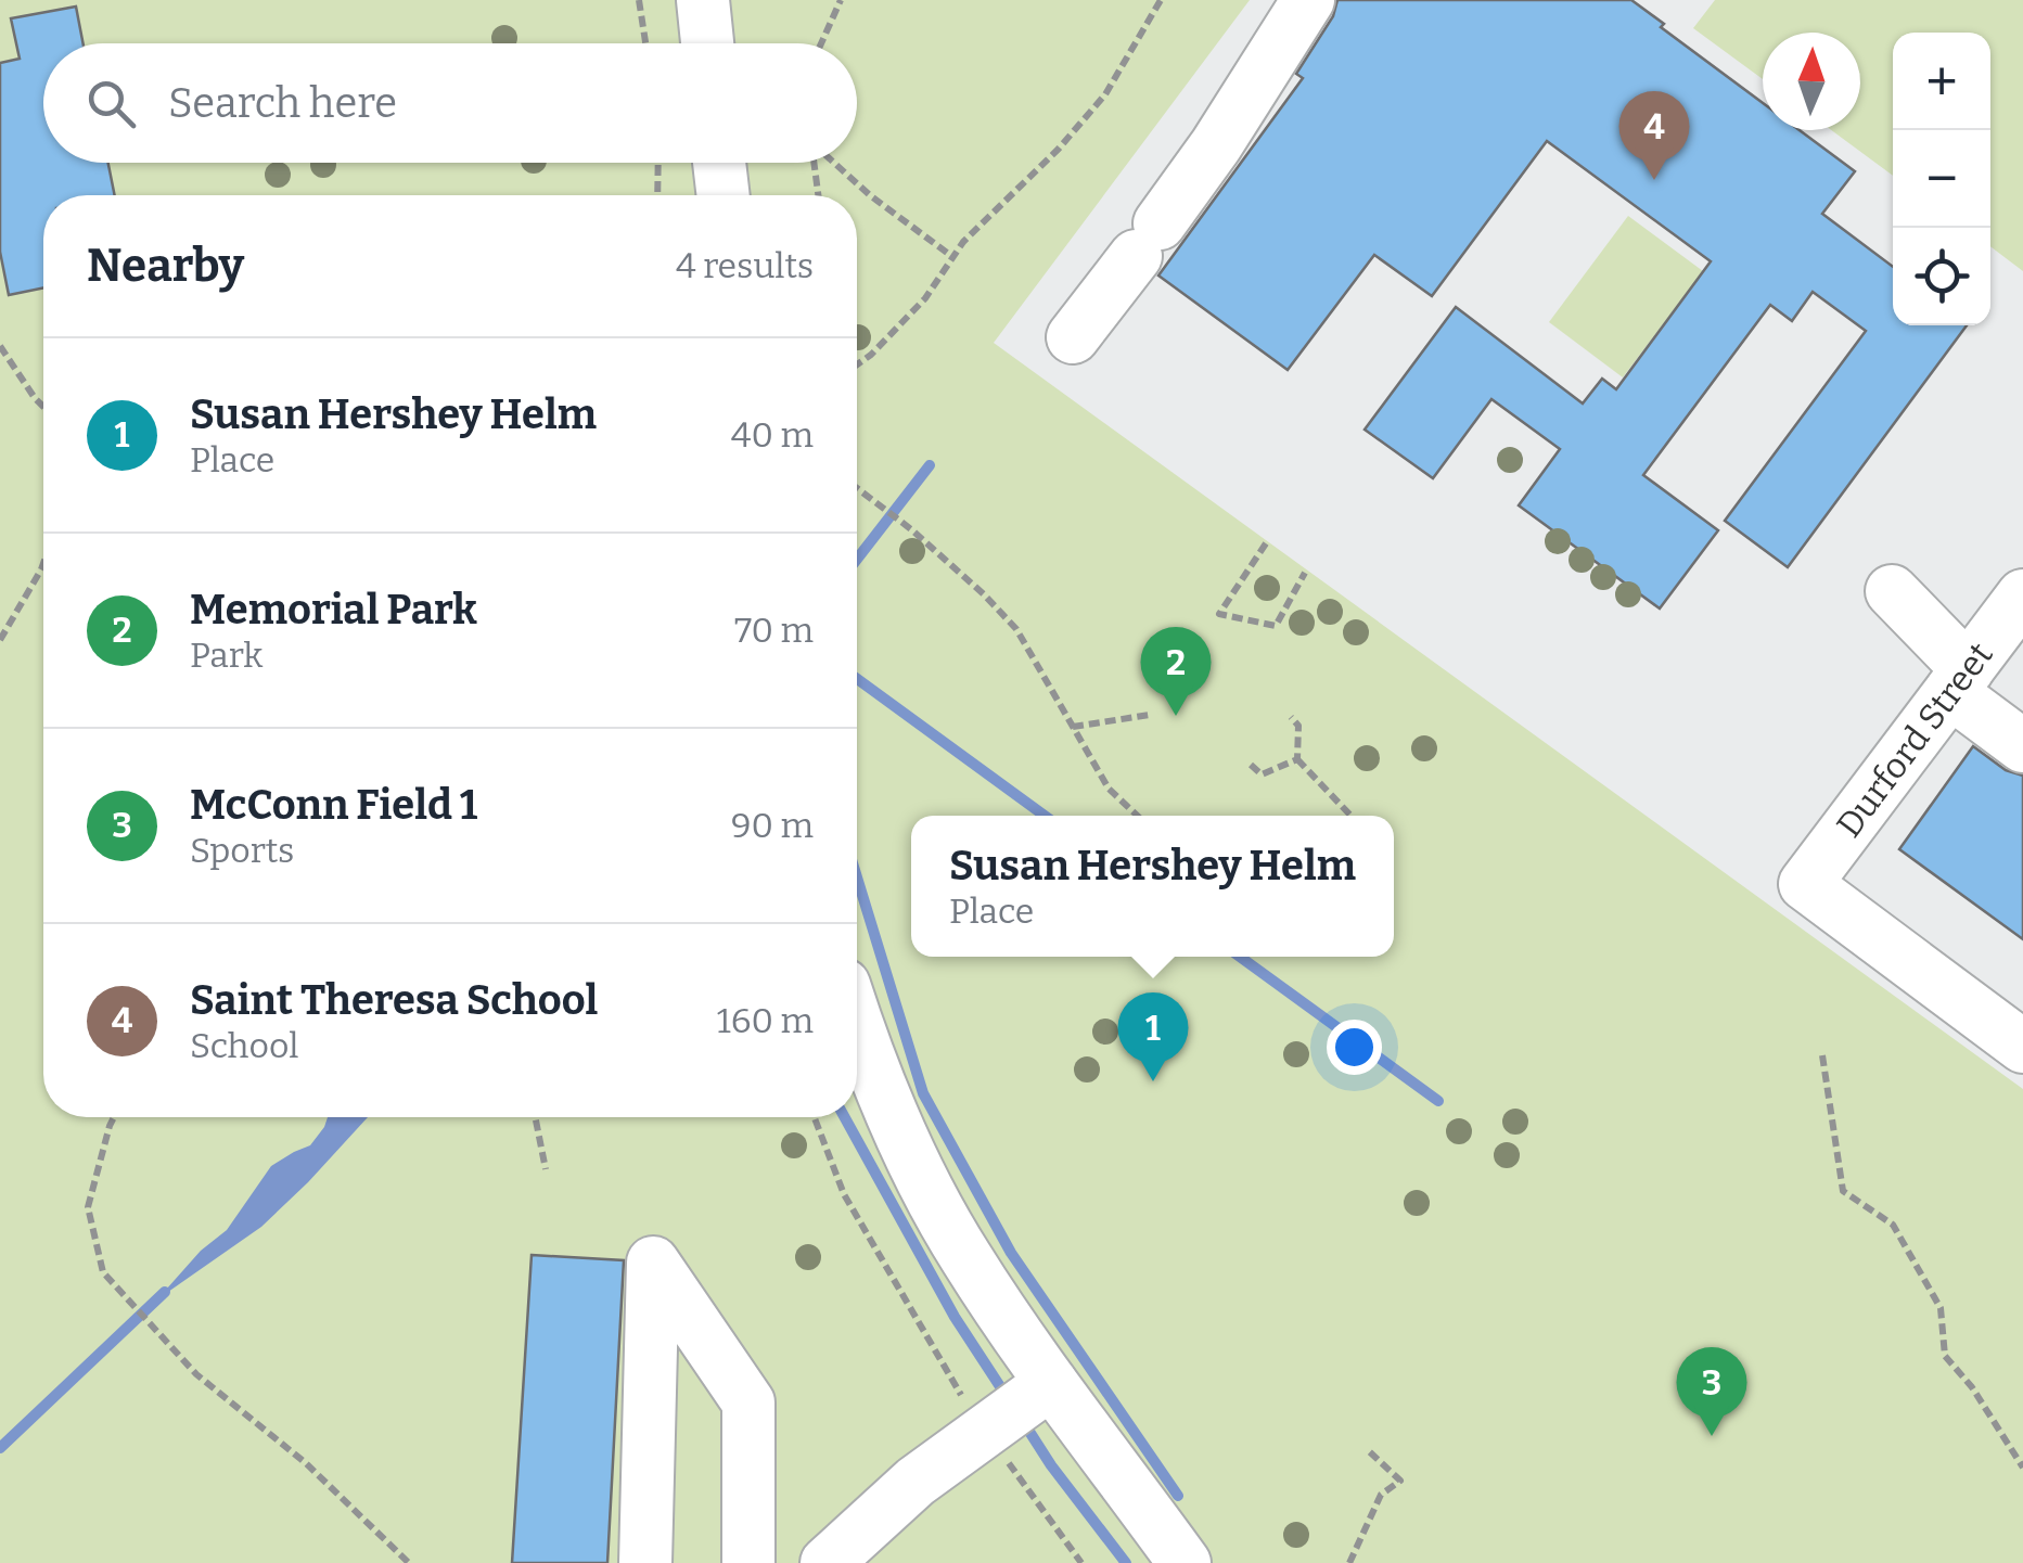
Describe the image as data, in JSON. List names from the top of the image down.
{
  "streets": {
    "street": ["Durford Street"]
  },
  "north": "top",
  "page": {
    "map_buttons": ["+", "−"],
    "search": "Search here",
    "pins": [
      "4",
      "2",
      "1",
      "3"
    ],
    "heading": ["Nearby", "4 results"],
    "list": [
      {
        "mark": "1",
        "name": "Susan Hershey Helm",
        "note": "Place",
        "value": "40 m"
      },
      {
        "mark": "2",
        "name": "Memorial Park",
        "note": "Park",
        "value": "70 m"
      },
      {
        "mark": "3",
        "name": "McConn Field 1",
        "note": "Sports",
        "value": "90 m"
      },
      {
        "mark": "4",
        "name": "Saint Theresa School",
        "note": "School",
        "value": "160 m"
      }
    ],
    "popup": ["Susan Hershey Helm", "Place"]
  }
}
